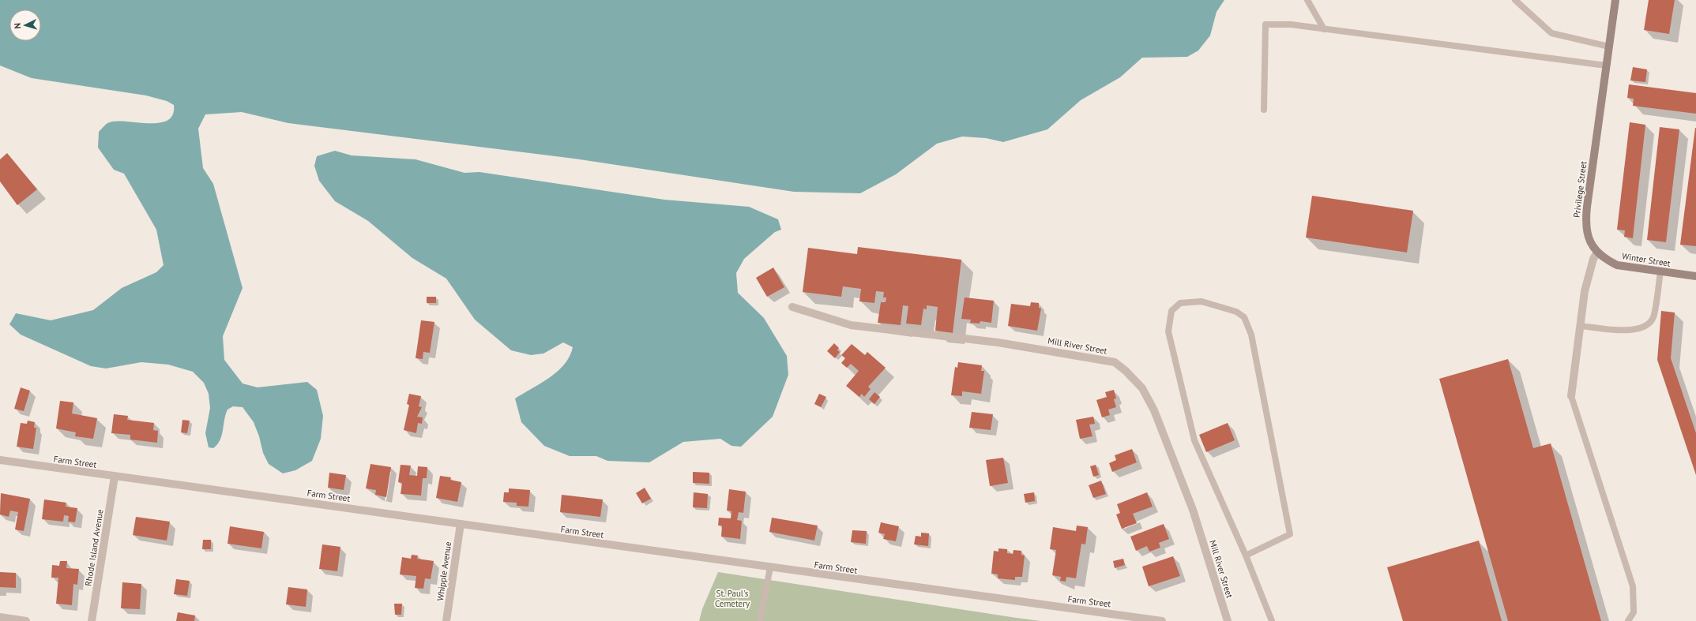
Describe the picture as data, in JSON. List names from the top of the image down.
{
  "streets": {
    "main road": ["Privilege Street", "Winter Street"],
    "street": [
      "Mill River Street",
      "Farm Street",
      "Rhode Island Avenue",
      "Whipple Avenue"
    ]
  },
  "crossings": [
    ["Privilege Street", "Winter Street"],
    ["Farm Street", "Rhode Island Avenue"],
    ["Farm Street", "Whipple Avenue"]
  ],
  "parks": ["St. Paul's Cemetery"],
  "north": "left"
}
